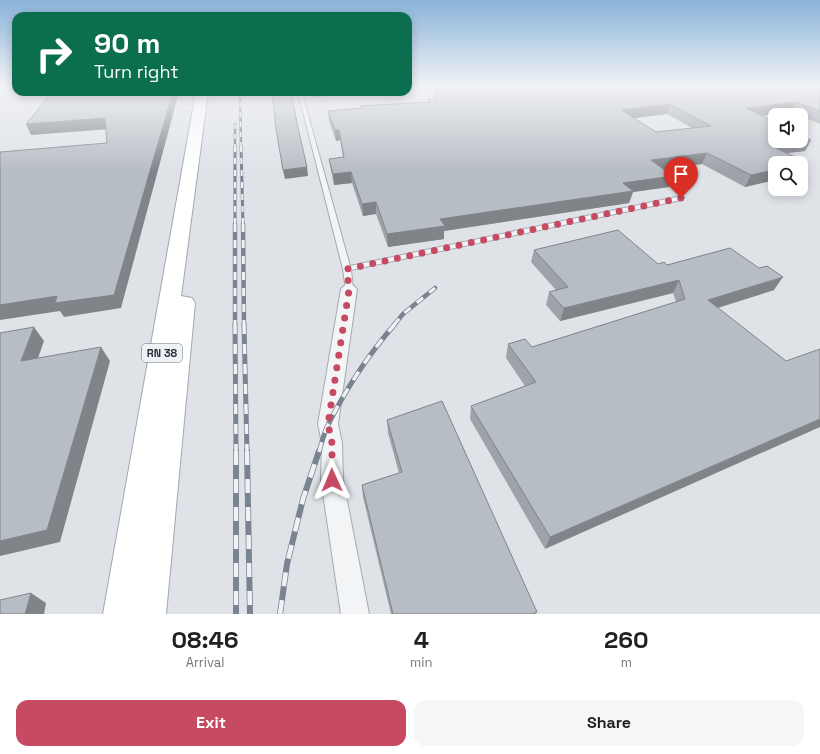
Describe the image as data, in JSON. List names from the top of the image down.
{
  "streets": {
    "main road": ["RN 38"]
  },
  "page": {
    "turn": ["90 m", "Turn right"],
    "eta": [
      "08:46",
      "Arrival",
      "4",
      "min",
      "260",
      "m"
    ],
    "buttons": ["Exit", "Share"]
  }
}
